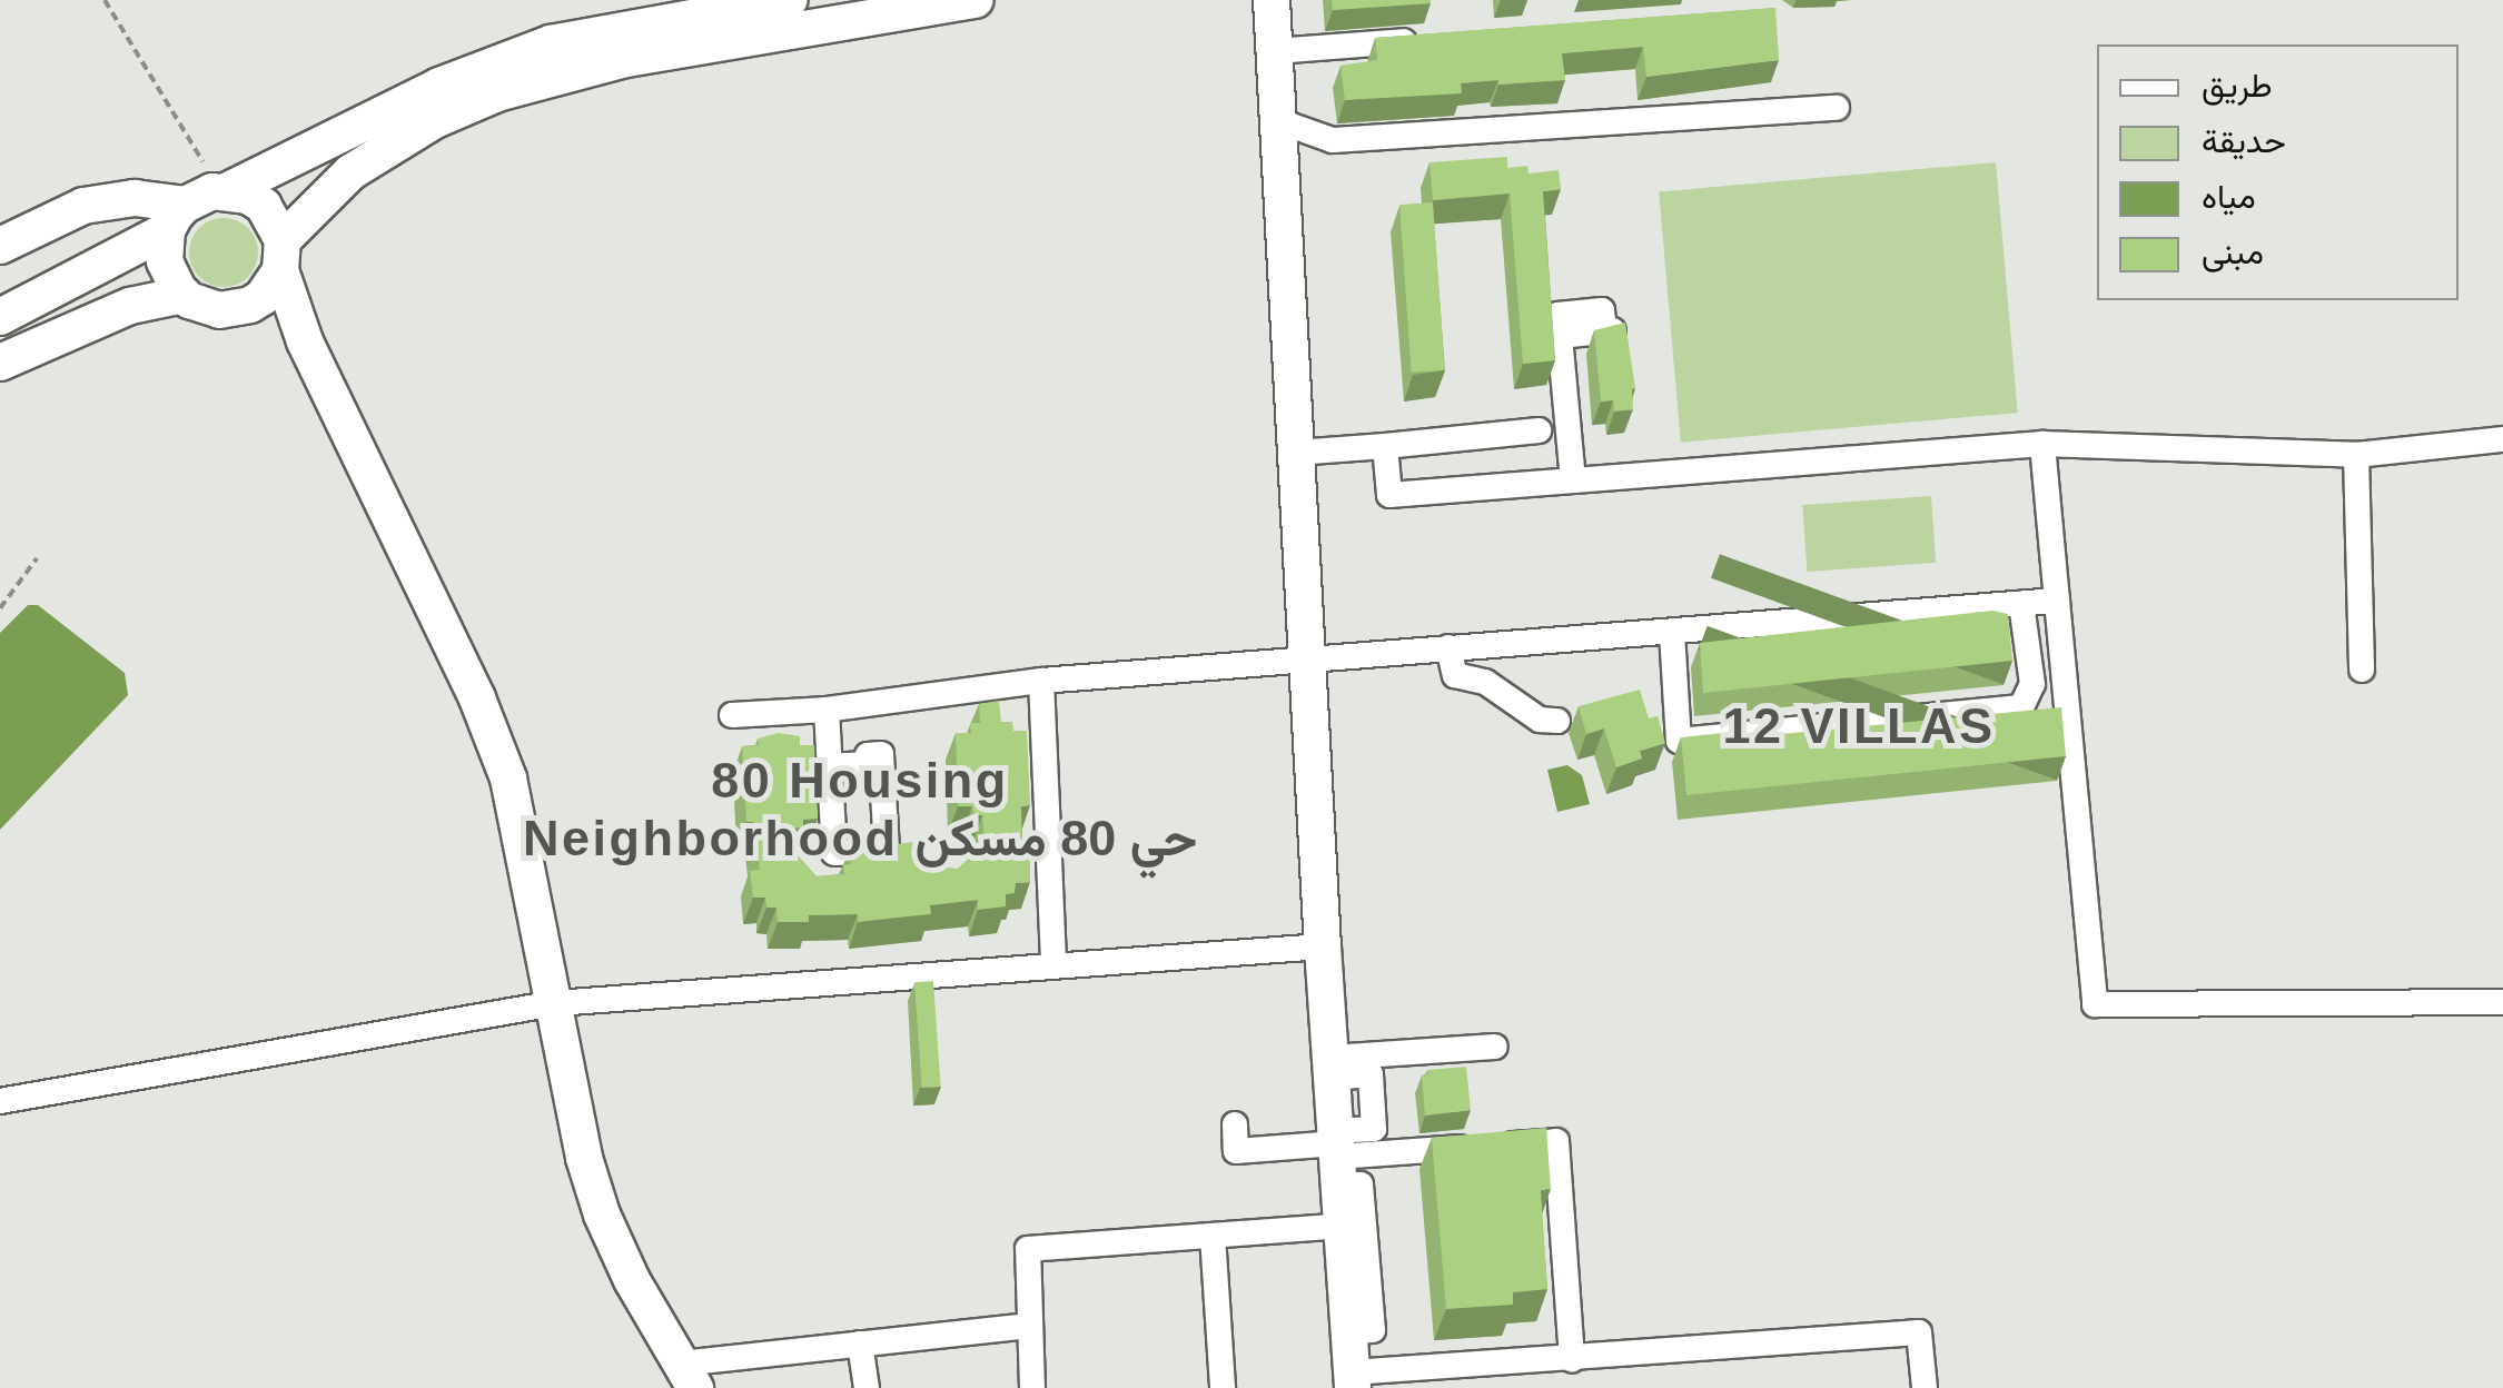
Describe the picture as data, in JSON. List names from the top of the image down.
{
  "districts": ["12 VILLAS", "80 Housing Neighborhood حي 80 مسكن"],
  "legend": [
    "طريق",
    "حديقة",
    "مياه",
    "مبنى"
  ]
}
